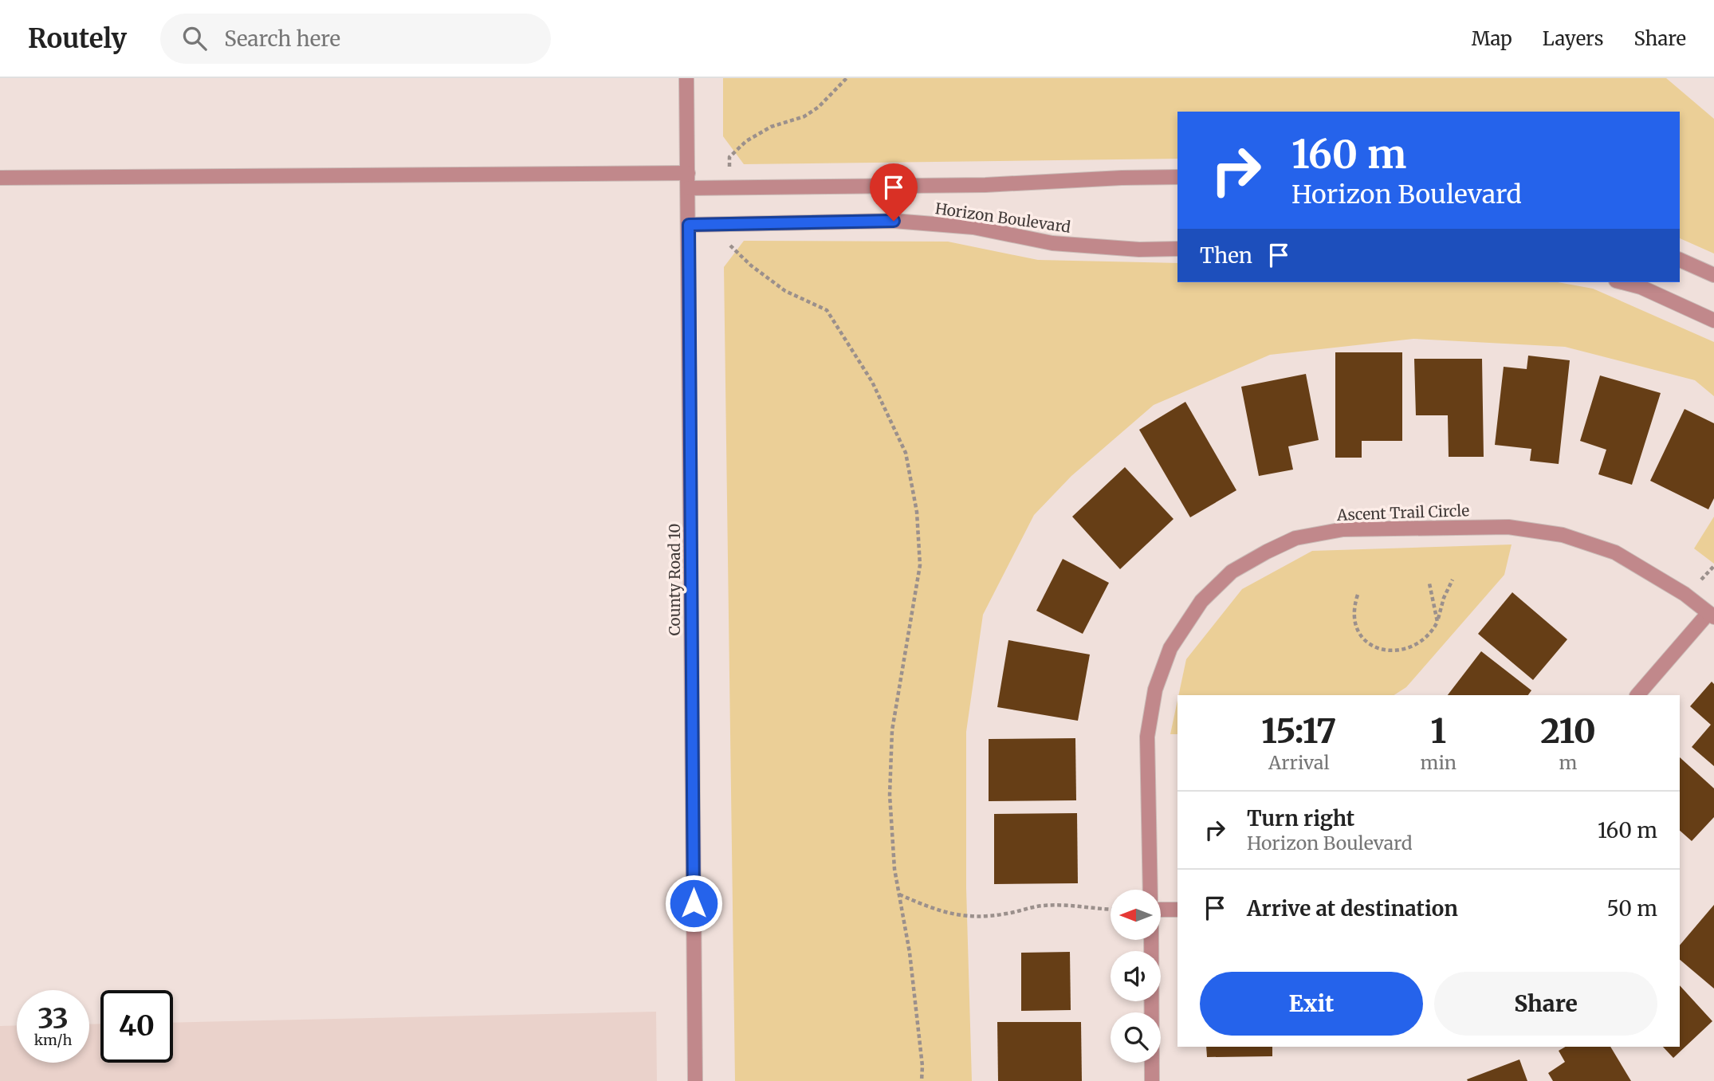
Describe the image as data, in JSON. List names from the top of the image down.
{
  "streets": {
    "street": ["Horizon Boulevard", "Ascent Trail Circle", "County Road 10"]
  },
  "crossings": [
    ["Horizon Boulevard", "County Road 10"]
  ],
  "north": "left",
  "page": {
    "header": "Routely",
    "search": "Search here",
    "nav": ["Map", "Layers", "Share"],
    "turn": ["160 m", "Horizon Boulevard"],
    "then": "Then",
    "eta": [
      "15:17",
      "Arrival",
      "1",
      "min",
      "210",
      "m"
    ],
    "list": [
      {
        "name": "Turn right",
        "note": "Horizon Boulevard",
        "value": "160 m"
      },
      {
        "name": "Arrive at destination",
        "value": "50 m"
      }
    ],
    "buttons": ["Exit", "Share"],
    "speed": "33 km/h",
    "limit": "40"
  }
}
